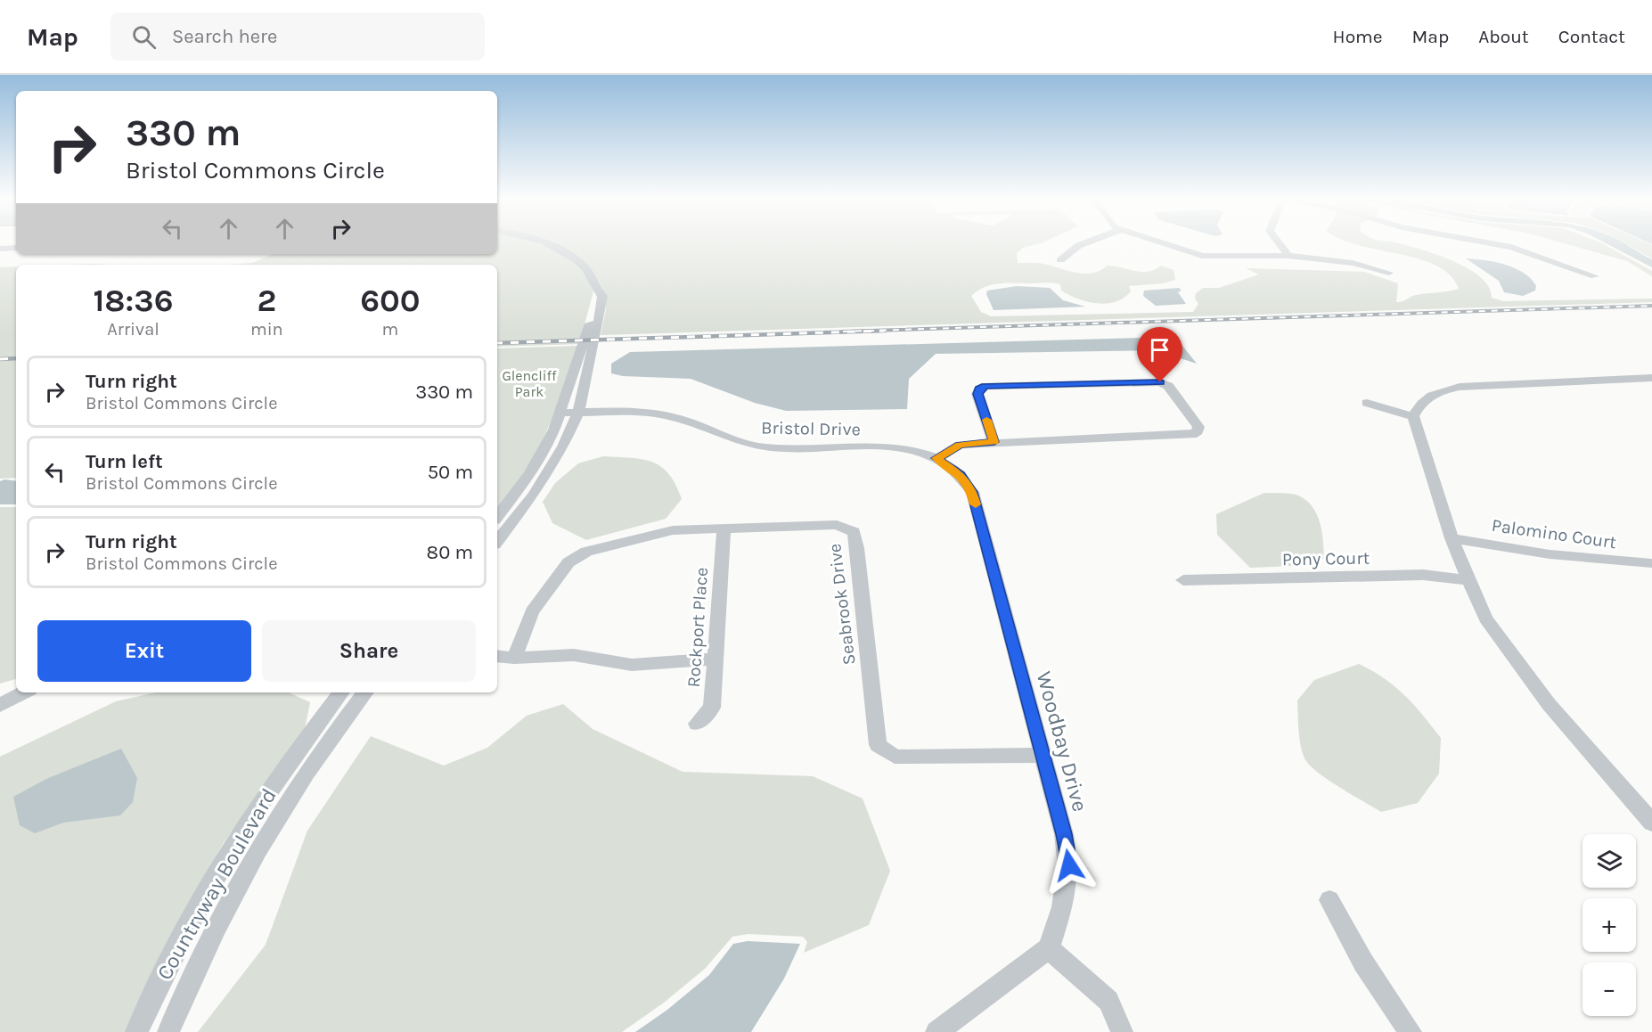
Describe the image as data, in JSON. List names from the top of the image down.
{
  "streets": {
    "street": [
      "Bristol Drive",
      "Palomino Court",
      "Pony Court",
      "Seabrook Drive",
      "Rockport Place",
      "Woodbay Drive",
      "Countryway Boulevard"
    ]
  },
  "crossings": [
    ["Bristol Drive", "Woodbay Drive"],
    ["Seabrook Drive", "Rockport Place"],
    ["Seabrook Drive", "Woodbay Drive"]
  ],
  "parks": ["Glencliff Park"],
  "page": {
    "header": "Map",
    "search": "Search here",
    "nav": [
      "Home",
      "Map",
      "About",
      "Contact"
    ],
    "turn": ["330 m", "Bristol Commons Circle"],
    "eta": [
      "18:36",
      "Arrival",
      "2",
      "min",
      "600",
      "m"
    ],
    "list": [
      {
        "name": "Turn right",
        "note": "Bristol Commons Circle",
        "value": "330 m"
      },
      {
        "name": "Turn left",
        "note": "Bristol Commons Circle",
        "value": "50 m"
      },
      {
        "name": "Turn right",
        "note": "Bristol Commons Circle",
        "value": "80 m"
      }
    ],
    "buttons": ["Exit", "Share"],
    "map_buttons": ["+", "−"]
  }
}
